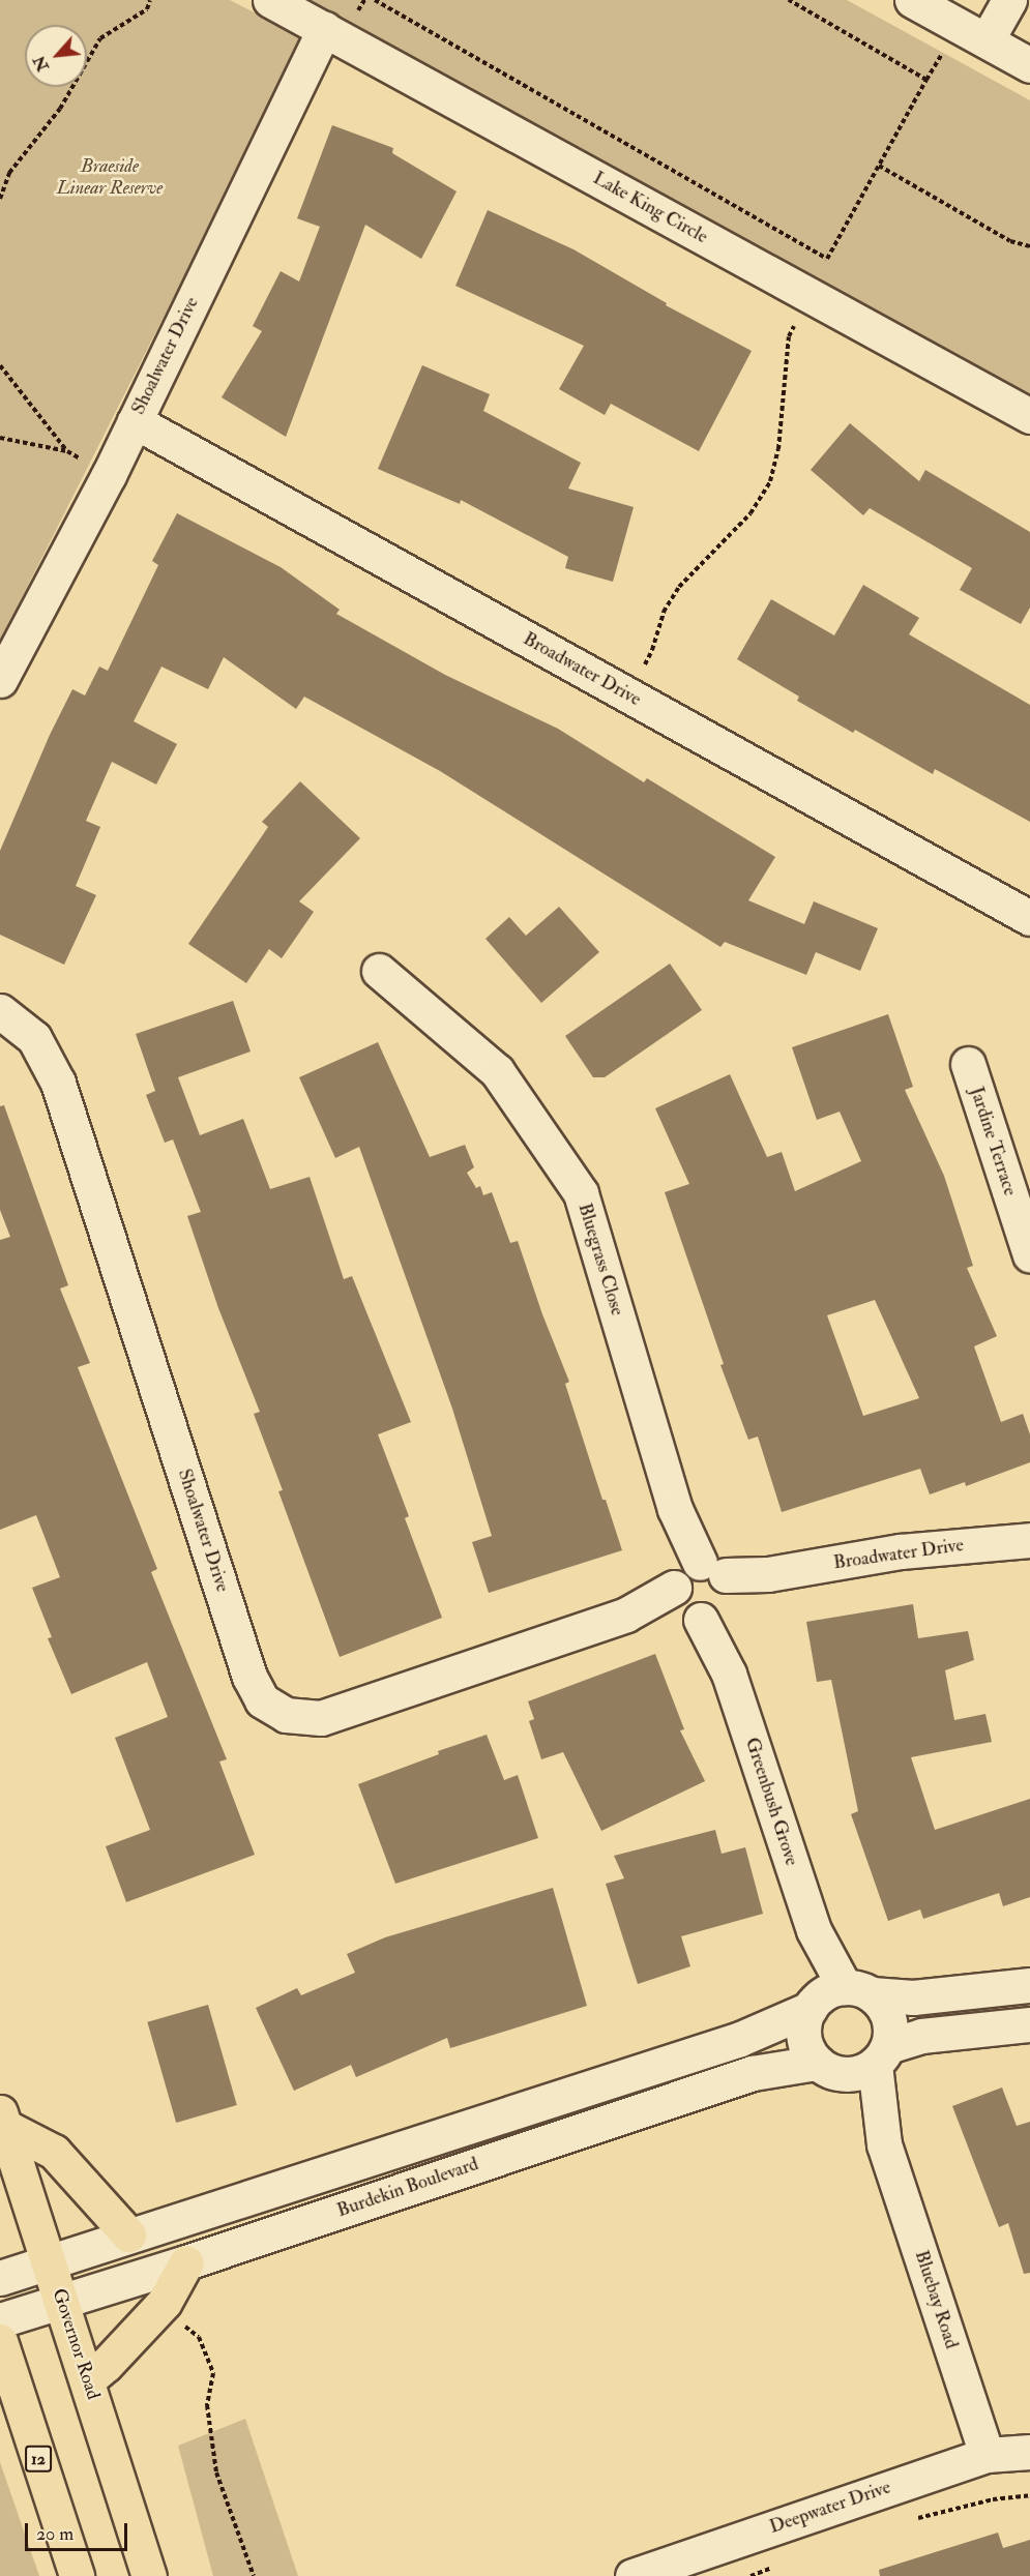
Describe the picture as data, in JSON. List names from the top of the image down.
{
  "streets": {
    "main road": ["Governor Road", "12"],
    "street": [
      "Lake King Circle",
      "Shoalwater Drive",
      "Broadwater Drive",
      "Jardine Terrace",
      "Bluegrass Close",
      "Greenbush Grove",
      "Burdekin Boulevard",
      "Bluebay Road",
      "Deepwater Drive"
    ]
  },
  "crossings": [
    ["Lake King Circle", "Shoalwater Drive"],
    ["Shoalwater Drive", "Broadwater Drive"],
    ["Shoalwater Drive", "Bluegrass Close"],
    ["Shoalwater Drive", "Greenbush Grove"],
    ["Broadwater Drive", "Bluegrass Close"],
    ["Broadwater Drive", "Greenbush Grove"],
    ["Bluegrass Close", "Greenbush Grove"],
    ["Greenbush Grove", "Burdekin Boulevard"],
    ["Greenbush Grove", "Bluebay Road"],
    ["Burdekin Boulevard", "Bluebay Road"],
    ["Burdekin Boulevard", "Governor Road"],
    ["Bluebay Road", "Deepwater Drive"]
  ],
  "parks": ["Braeside Linear Reserve"],
  "scale_bar": "20 m",
  "north": "bottom left"
}
